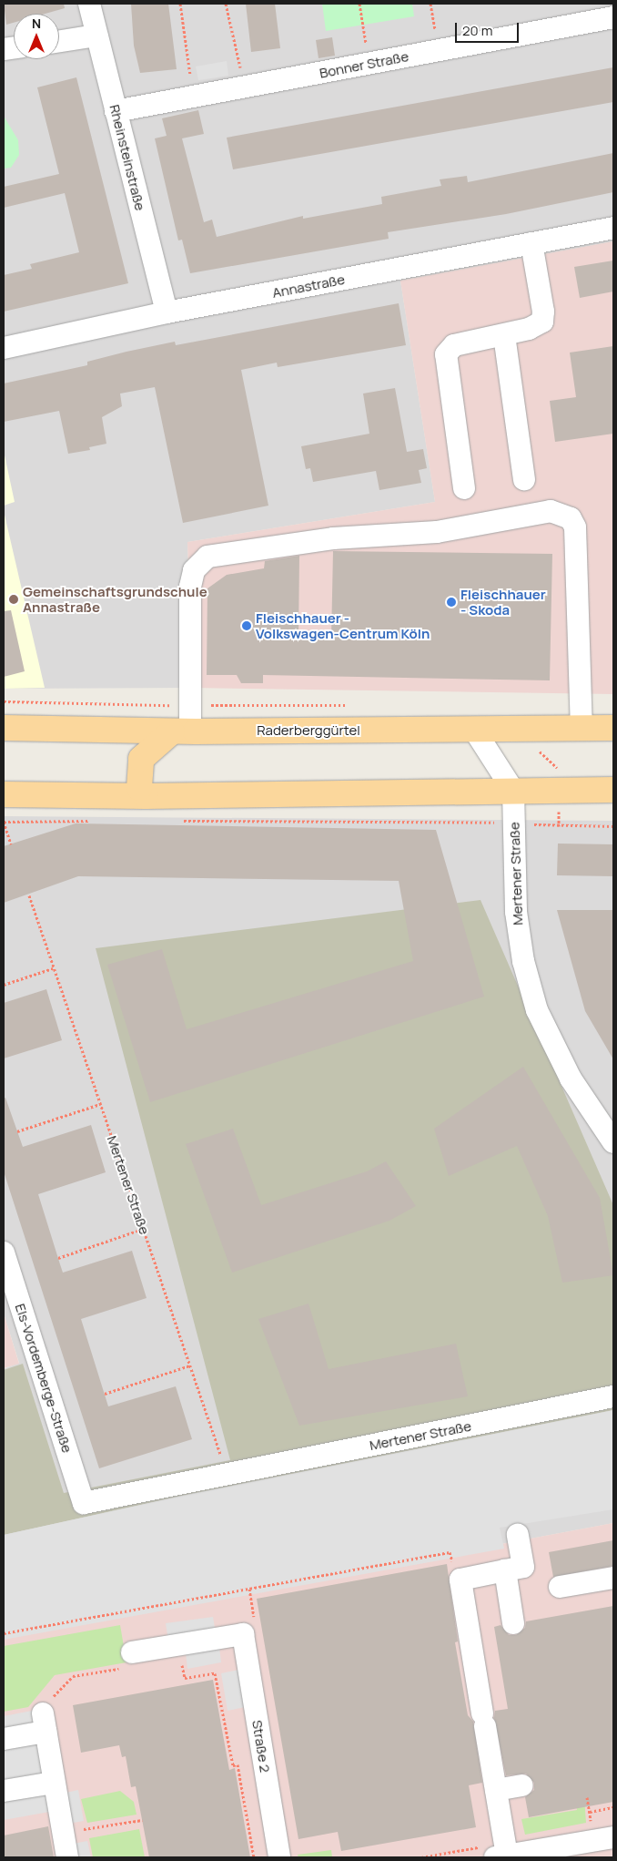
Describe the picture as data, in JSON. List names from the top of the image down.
{
  "streets": {
    "main road": ["Raderberggürtel"],
    "street": [
      "Bonner Straße",
      "Rheinsteinstraße",
      "Annastraße",
      "Mertener Straße",
      "Els-Vordemberge-Straße",
      "Straße 2"
    ]
  },
  "crossings": [
    ["Bonner Straße", "Rheinsteinstraße"],
    ["Rheinsteinstraße", "Annastraße"],
    ["Mertener Straße", "Els-Vordemberge-Straße"]
  ],
  "places": ["Gemeinschaftsgrundschule Annastraße", "Fleischhauer - Skoda", "Fleischhauer - Volkswagen-Centrum Köln"],
  "scale_bar": "20 m",
  "north": "top"
}
